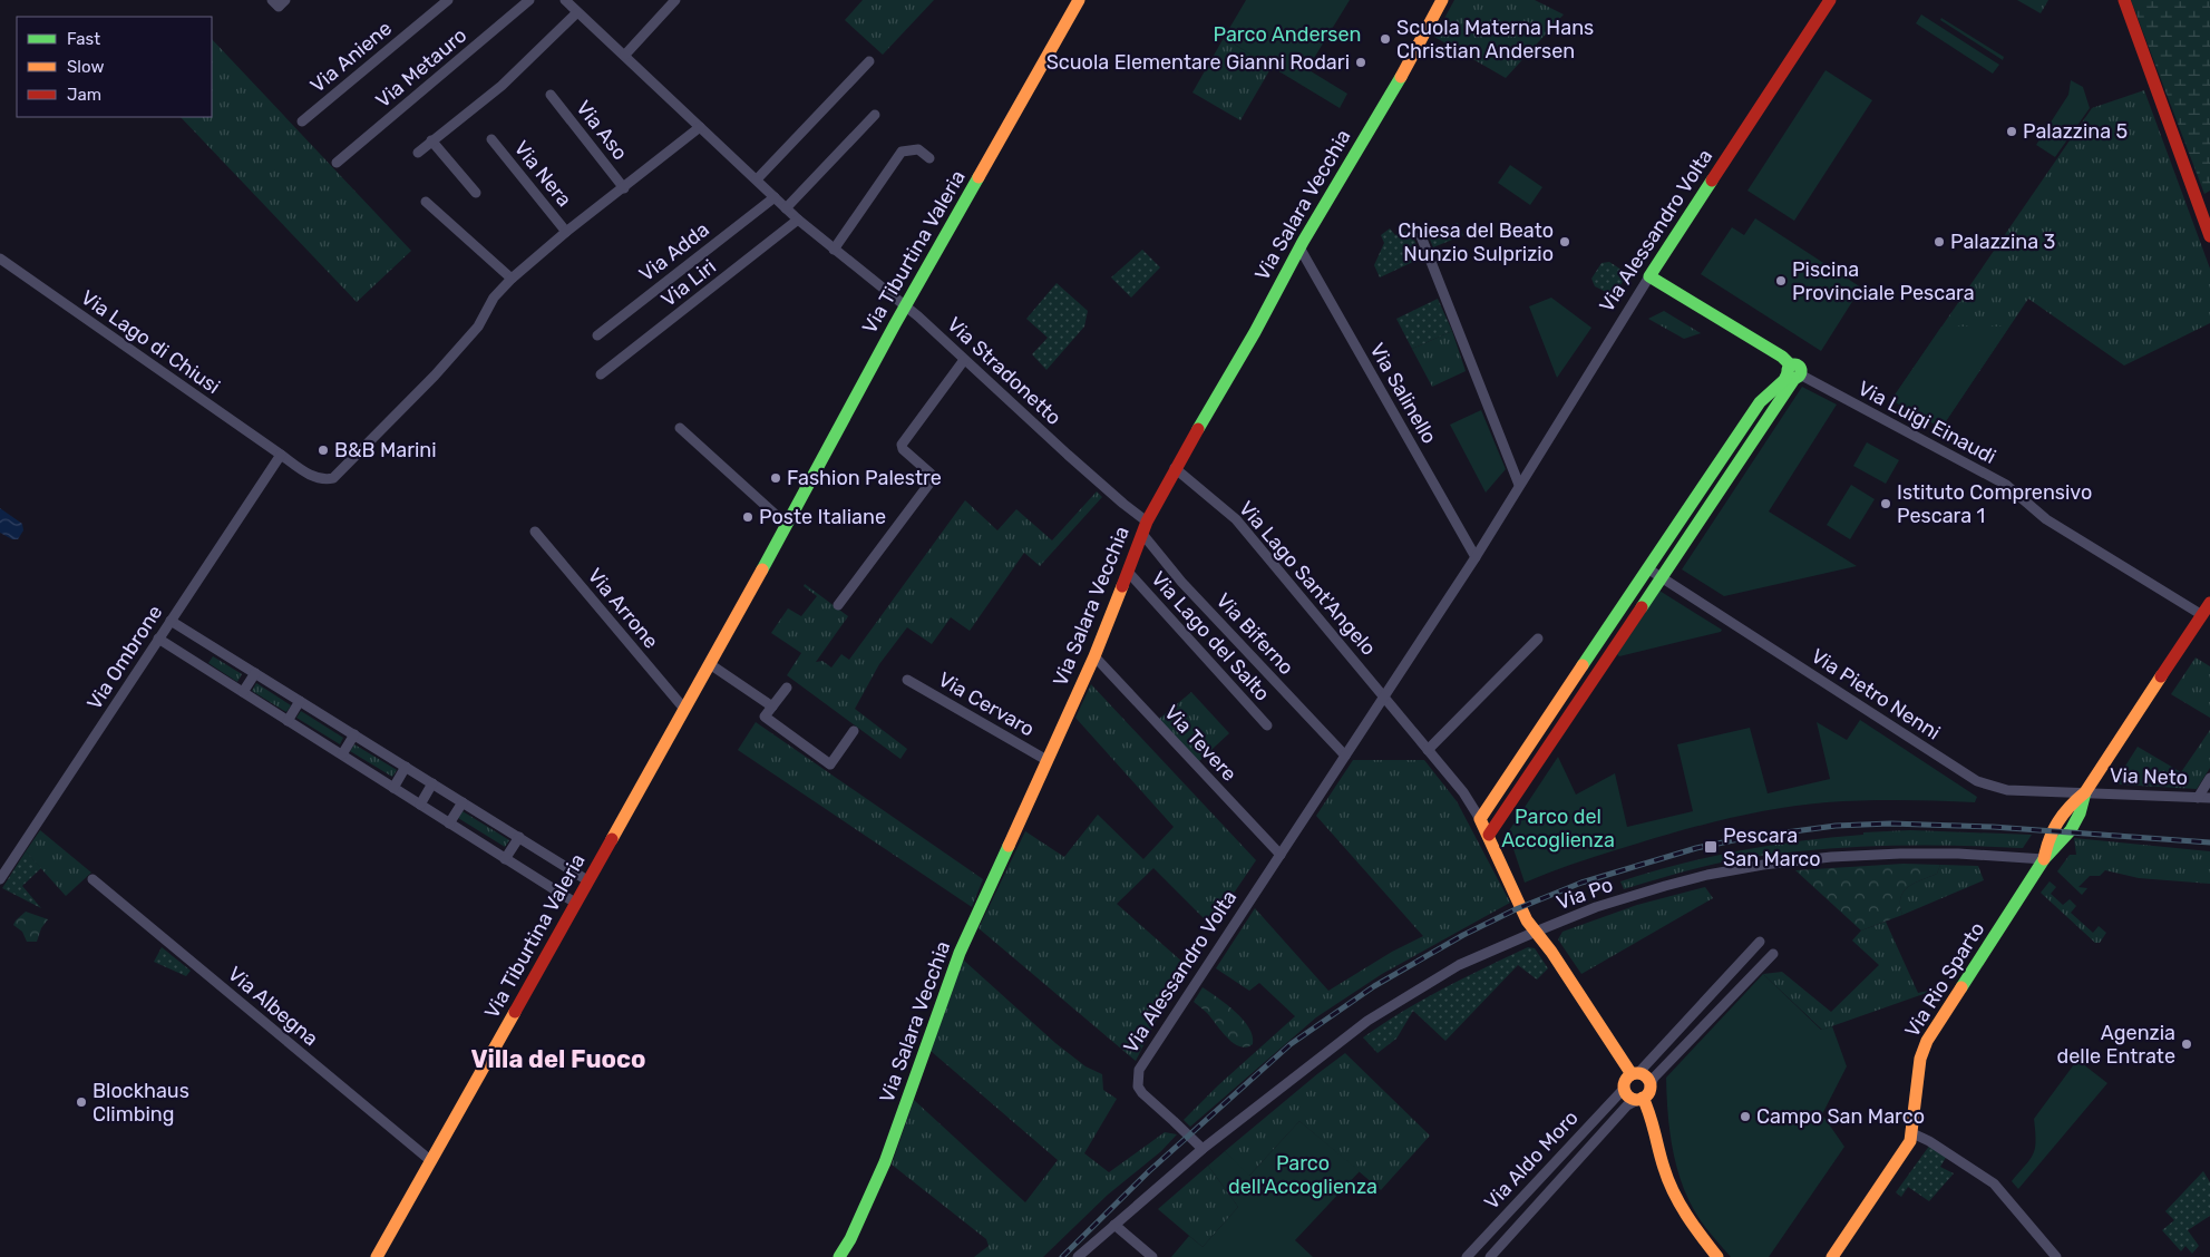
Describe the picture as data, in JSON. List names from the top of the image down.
{
  "streets": {
    "street": [
      "Via Aniene",
      "Via Metauro",
      "Via Aso",
      "Via Nera",
      "Via Salara Vecchia",
      "Via Alessandro Volta",
      "Via Adda",
      "Via Tiburtina Valeria",
      "Via Liri",
      "Via Lago di Chiusi",
      "Via Stradonetto",
      "Via Salinello",
      "Via Luigi Einaudi",
      "Via Lago Sant'Angelo",
      "Via Arrone",
      "Via Biferno",
      "Via Lago del Salto",
      "Via Ombrone",
      "Via Pietro Nenni",
      "Via Cervaro",
      "Via Tevere",
      "Via Neto",
      "Via Po",
      "Via Rio Sparto",
      "Via Albegna",
      "Via Aldo Moro"
    ]
  },
  "crossings": [
    ["Via Aso", "Via Lago di Chiusi"],
    ["Via Nera", "Via Lago di Chiusi"],
    ["Via Salara Vecchia", "Via Stradonetto"],
    ["Via Salara Vecchia", "Via Salinello"],
    ["Via Salara Vecchia", "Via Lago Sant'Angelo"],
    ["Via Salara Vecchia", "Via Biferno"],
    ["Via Salara Vecchia", "Via Lago del Salto"],
    ["Via Salara Vecchia", "Via Cervaro"],
    ["Via Salara Vecchia", "Via Tevere"],
    ["Via Alessandro Volta", "Via Salinello"],
    ["Via Alessandro Volta", "Via Lago Sant'Angelo"],
    ["Via Alessandro Volta", "Via Biferno"],
    ["Via Alessandro Volta", "Via Tevere"],
    ["Via Alessandro Volta", "Via Po"],
    ["Via Adda", "Via Stradonetto"],
    ["Via Tiburtina Valeria", "Via Stradonetto"],
    ["Via Tiburtina Valeria", "Via Arrone"],
    ["Via Tiburtina Valeria", "Via Albegna"],
    ["Via Liri", "Via Stradonetto"],
    ["Via Lago di Chiusi", "Via Stradonetto"],
    ["Via Lago di Chiusi", "Via Ombrone"],
    ["Via Stradonetto", "Via Biferno"],
    ["Via Luigi Einaudi", "Via Rio Sparto"],
    ["Via Pietro Nenni", "Via Neto"],
    ["Via Pietro Nenni", "Via Rio Sparto"],
    ["Via Neto", "Via Rio Sparto"],
    ["Via Po", "Via Rio Sparto"]
  ],
  "districts": ["Villa del Fuoco"],
  "parks": ["Parco Andersen", "Parco del Accoglienza", "Parco dell'Accoglienza"],
  "places": {
    "other": [
      "Scuola Materna Hans Christian Andersen",
      "Scuola Elementare Gianni Rodari",
      "Palazzina 5",
      "Chiesa del Beato Nunzio Sulprizio",
      "Palazzina 3",
      "Piscina Provinciale Pescara",
      "B&B Marini",
      "Fashion Palestre",
      "Istituto Comprensivo Pescara 1",
      "Poste Italiane",
      "Agenzia delle Entrate",
      "Blockhaus Climbing",
      "Campo San Marco"
    ],
    "transit": ["Pescara San Marco"]
  },
  "legend": ["Fast", "Slow", "Jam"]
}
